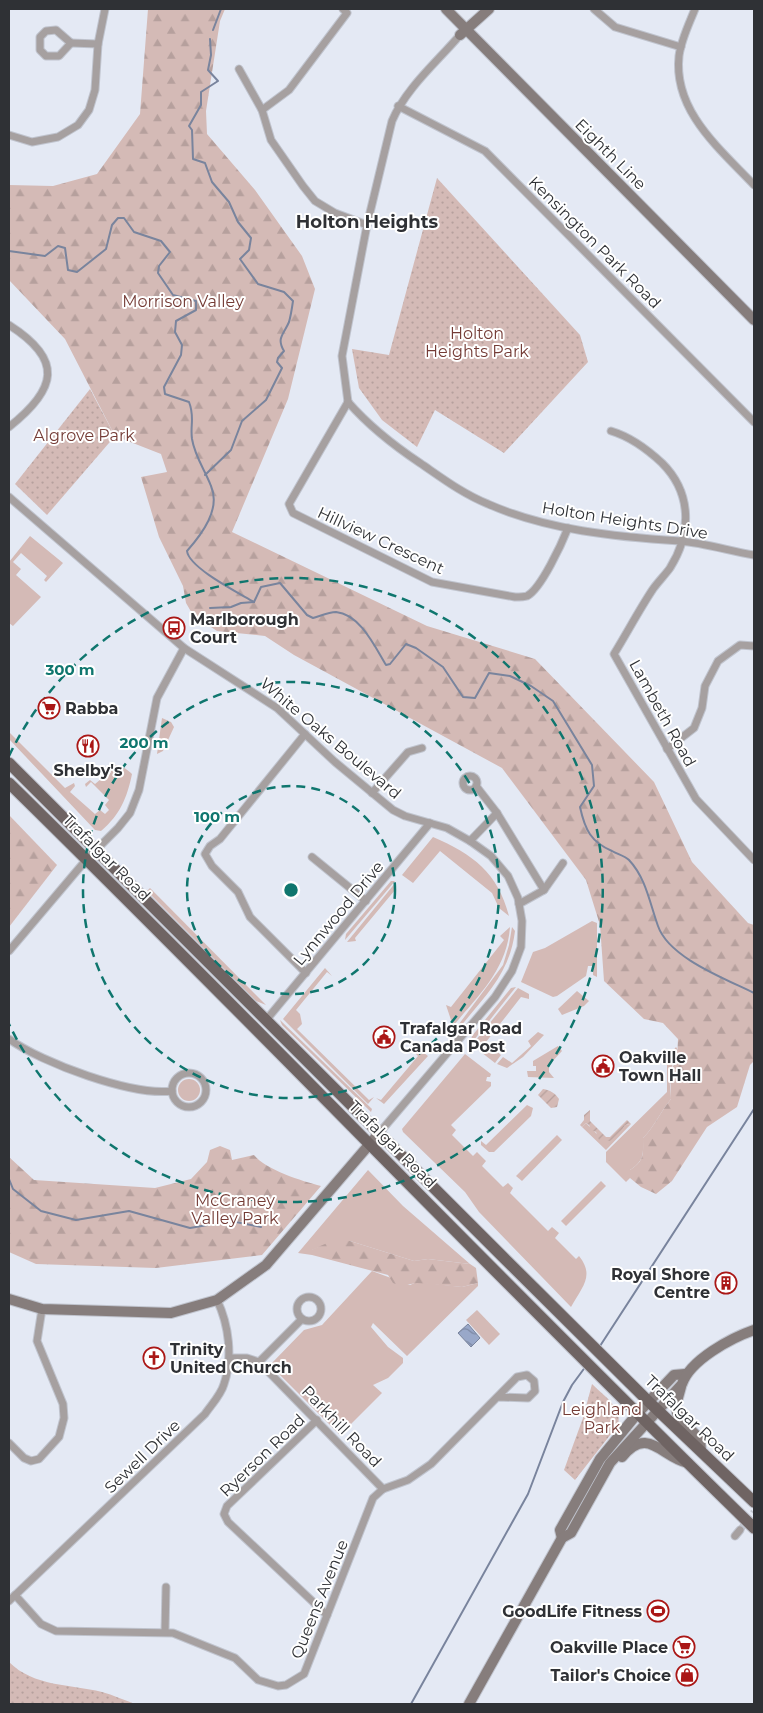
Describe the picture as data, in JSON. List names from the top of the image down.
{
  "streets": {
    "main road": ["Trafalgar Road"],
    "street": [
      "Eighth Line",
      "Kensington Park Road",
      "Holton Heights Drive",
      "Hillview Crescent",
      "Lambeth Road",
      "White Oaks Boulevard",
      "Lynnwood Drive",
      "Parkhill Road",
      "Ryerson Road",
      "Sewell Drive",
      "Queens Avenue"
    ]
  },
  "crossings": [
    ["Holton Heights Drive", "Hillview Crescent"],
    ["Holton Heights Drive", "Lambeth Road"],
    ["White Oaks Boulevard", "Trafalgar Road"],
    ["White Oaks Boulevard", "Lynnwood Drive"],
    ["White Oaks Boulevard", "Sewell Drive"],
    ["Trafalgar Road", "Lynnwood Drive"],
    ["Parkhill Road", "Ryerson Road"],
    ["Parkhill Road", "Queens Avenue"],
    ["Ryerson Road", "Queens Avenue"],
    ["Sewell Drive", "Queens Avenue"]
  ],
  "districts": ["Holton Heights"],
  "parks": [
    "Morrison Valley",
    "Holton Heights Park",
    "Algrove Park",
    "McCraney Valley Park",
    "Leighland Park"
  ],
  "places": {
    "bus stop": ["Marlborough Court"],
    "supermarket": ["Rabba", "Oakville Place"],
    "restaurant": ["Shelby's"],
    "public building": ["Trafalgar Road Canada Post", "Oakville Town Hall"],
    "building": ["Royal Shore Centre"],
    "church": ["Trinity United Church"],
    "sports": ["GoodLife Fitness"],
    "shop": ["Tailor's Choice"]
  },
  "rings": ["300 m", "200 m", "100 m"]
}
